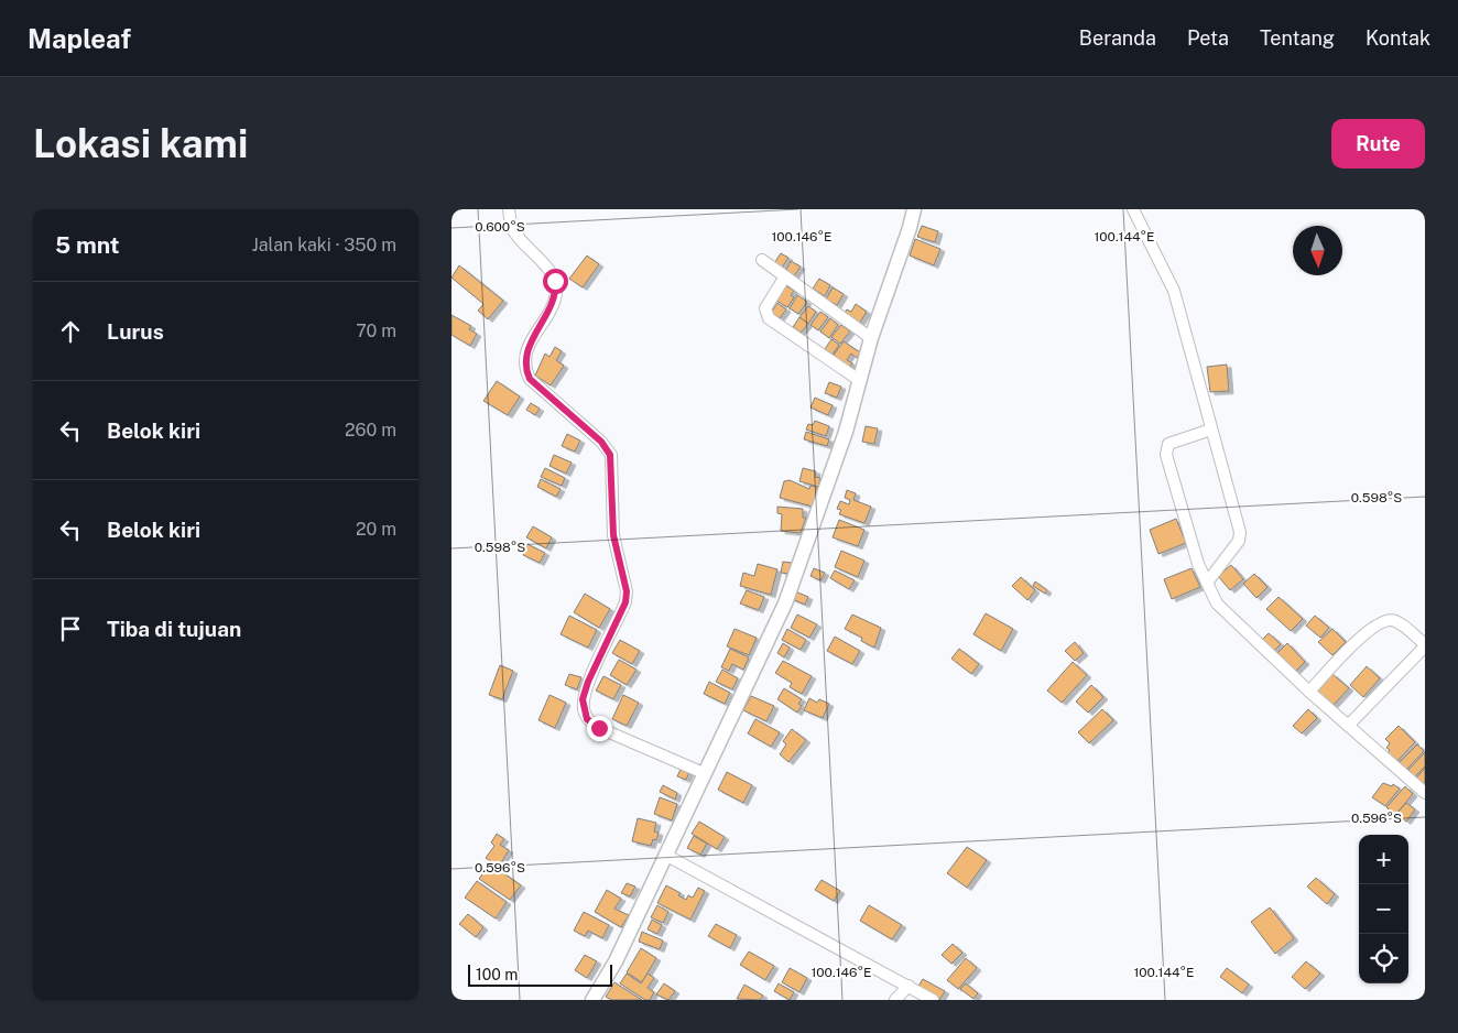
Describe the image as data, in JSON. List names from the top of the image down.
{
  "scale_bar": "100 m",
  "north": "bottom",
  "page": {
    "header": "Mapleaf",
    "nav": [
      "Beranda",
      "Peta",
      "Tentang",
      "Kontak"
    ],
    "buttons": "Rute",
    "title": "Lokasi kami",
    "heading": ["5 mnt", "Jalan kaki · 350 m"],
    "list": [
      ["Lurus", "70 m"],
      ["Belok kiri", "260 m"],
      ["Belok kiri", "20 m"],
      "Tiba di tujuan"
    ],
    "map_buttons": ["+", "−"],
    "scale": "100 m"
  },
  "coordinates": [
    "0.600°S",
    "100.146°E",
    "100.144°E",
    "0.598°S",
    "0.596°S"
  ]
}
